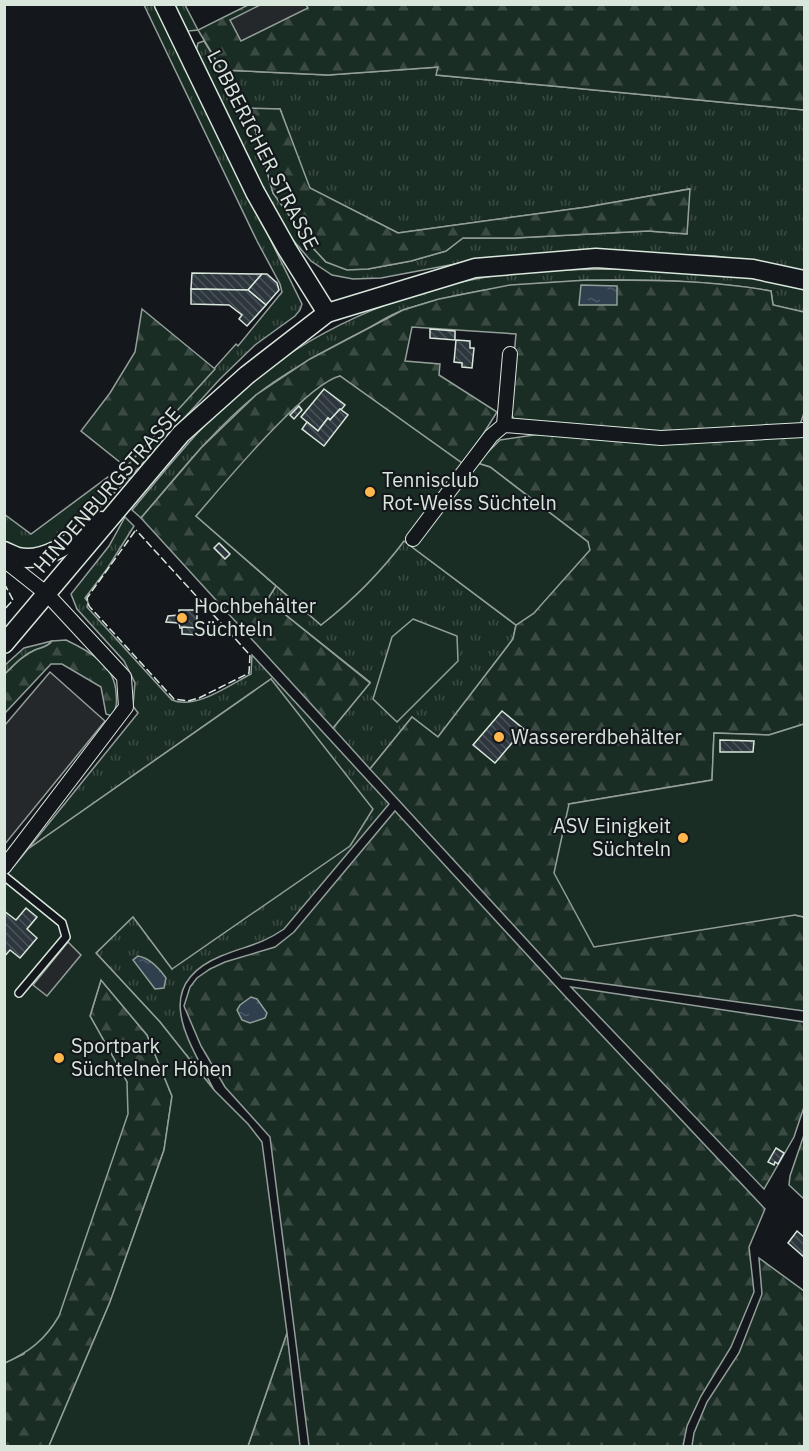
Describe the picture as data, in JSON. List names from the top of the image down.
{
  "streets": {
    "main road": ["LOBBERICHER STRASSE", "HINDENBURGSTRASSE"]
  },
  "crossings": [
    ["LOBBERICHER STRASSE", "HINDENBURGSTRASSE"]
  ],
  "places": [
    "Tennisclub Rot-Weiss Süchteln",
    "Hochbehälter Süchteln",
    "Wassererdbehälter",
    "ASV Einigkeit Süchteln",
    "Sportpark Süchtelner Höhen"
  ]
}
